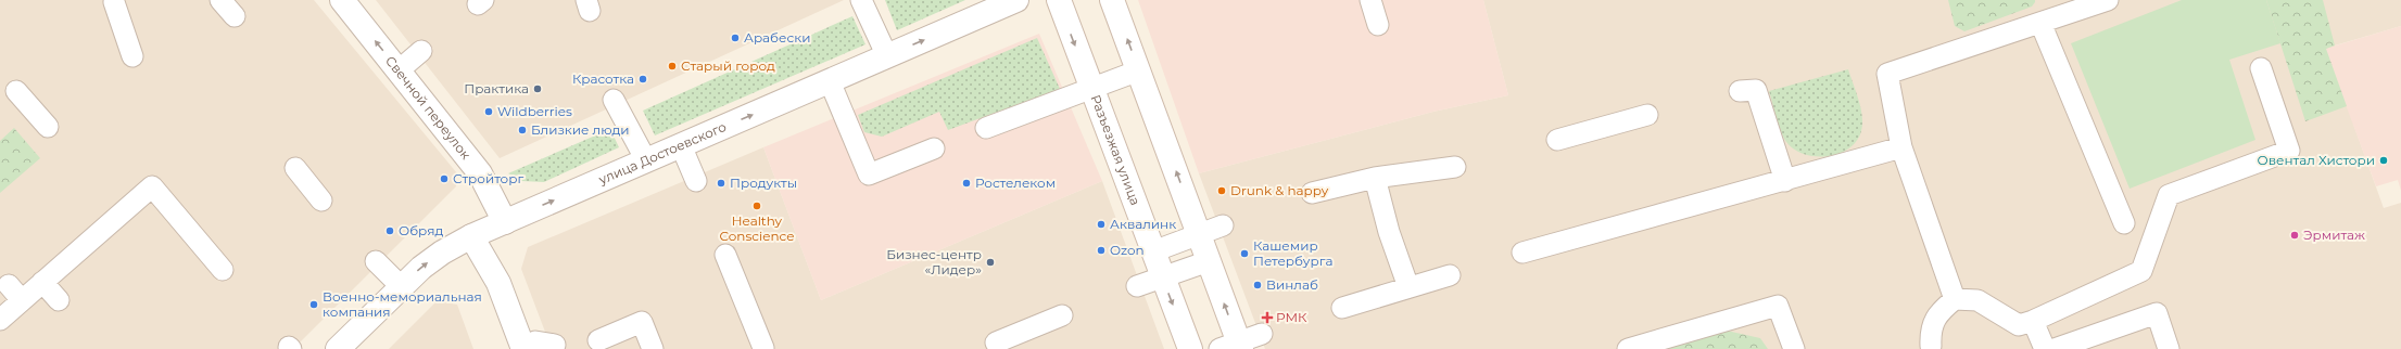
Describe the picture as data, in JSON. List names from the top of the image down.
{
  "streets": {
    "street": ["Свечной переулок", "Разъезжая улица", "улица Достоевского"]
  },
  "crossings": [
    ["Свечной переулок", "улица Достоевского"]
  ],
  "one_way": ["улица Достоевского"],
  "places": {
    "other": [
      "Арабески",
      "Старый город",
      "Красотка",
      "Практика",
      "Wildberries",
      "Близкие люди",
      "Овентал Хистори",
      "Стройторг",
      "Продукты",
      "Ростелеком",
      "Drunk & happy",
      "Healthy Conscience",
      "Аквалинк",
      "Обряд",
      "Эрмитаж",
      "Ozon",
      "Кашемир Петербурга",
      "Бизнес-центр «Лидер»",
      "Винлаб",
      "Военно-мемориальная компания"
    ],
    "health": ["РМК"]
  }
}
